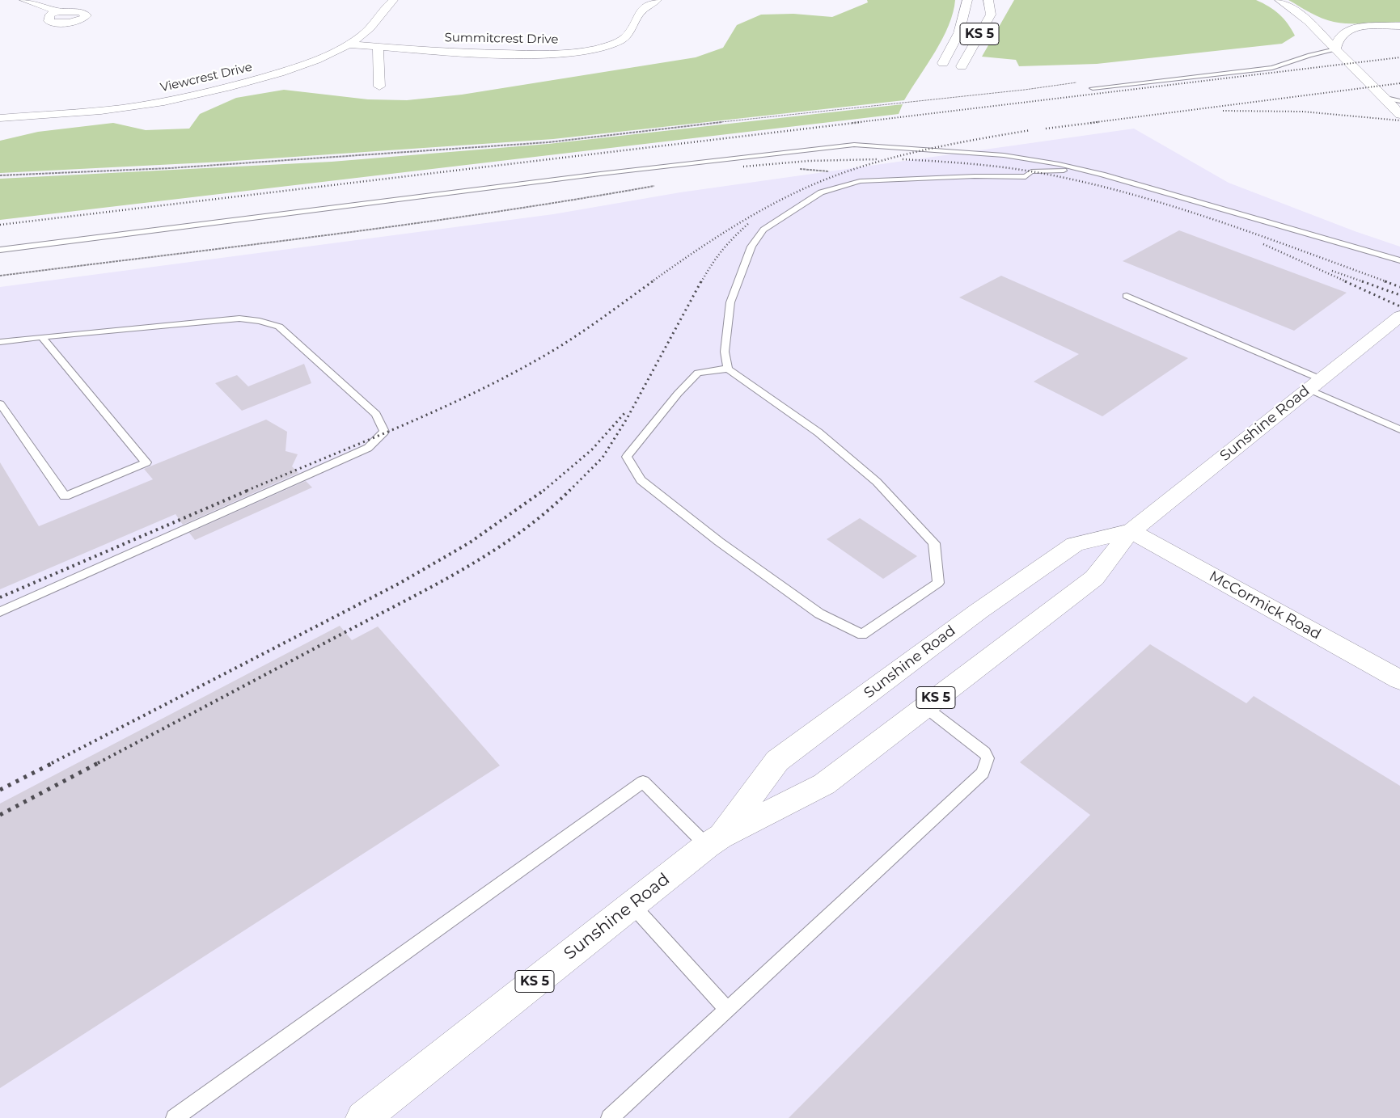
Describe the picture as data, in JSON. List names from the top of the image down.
{
  "streets": {
    "main road": [
      "KS 5",
      "Summitcrest Drive",
      "Viewcrest Drive",
      "Sunshine Road",
      "McCormick Road"
    ]
  },
  "crossings": [
    ["Summitcrest Drive", "Viewcrest Drive"],
    ["Sunshine Road", "McCormick Road"]
  ]
}
